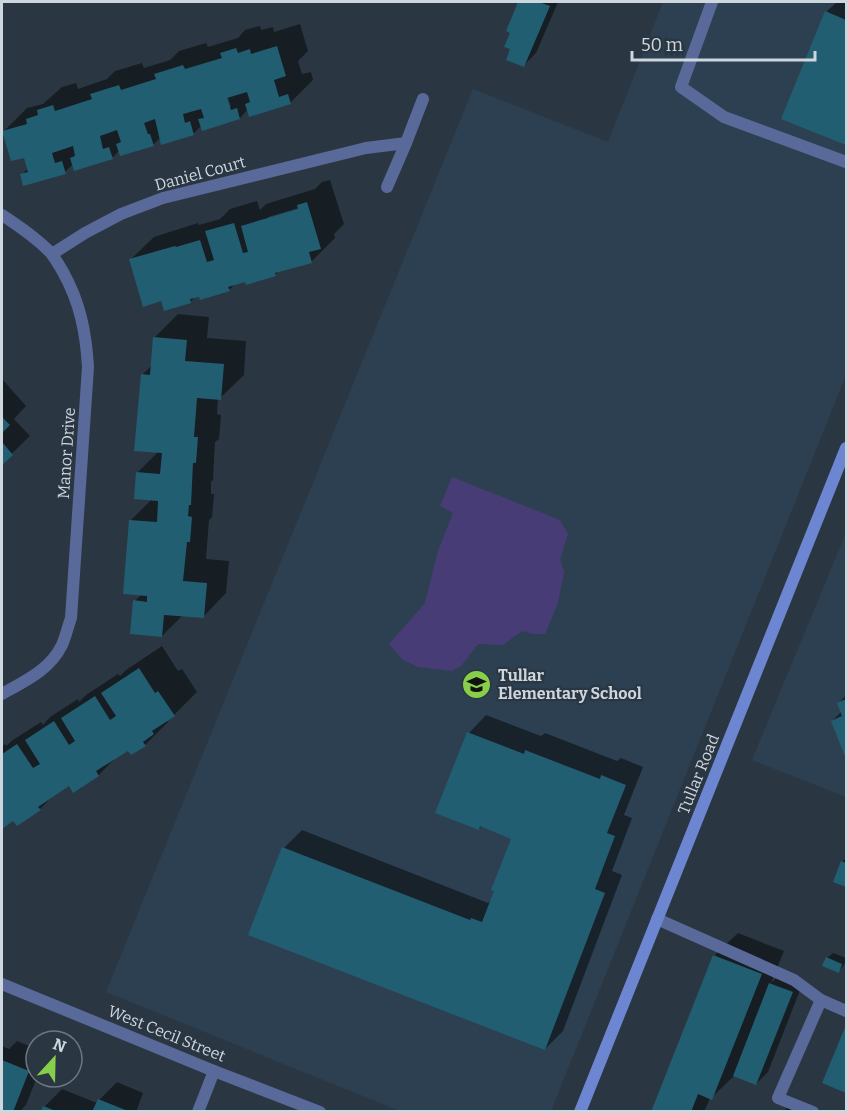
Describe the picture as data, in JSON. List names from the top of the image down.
{
  "streets": {
    "main road": ["Tullar Road"],
    "street": ["Daniel Court", "Manor Drive", "West Cecil Street"]
  },
  "crossings": [
    ["Daniel Court", "Manor Drive"]
  ],
  "places": {
    "school or university": ["Tullar Elementary School"]
  },
  "scale_bar": "50 m",
  "north": "top"
}
